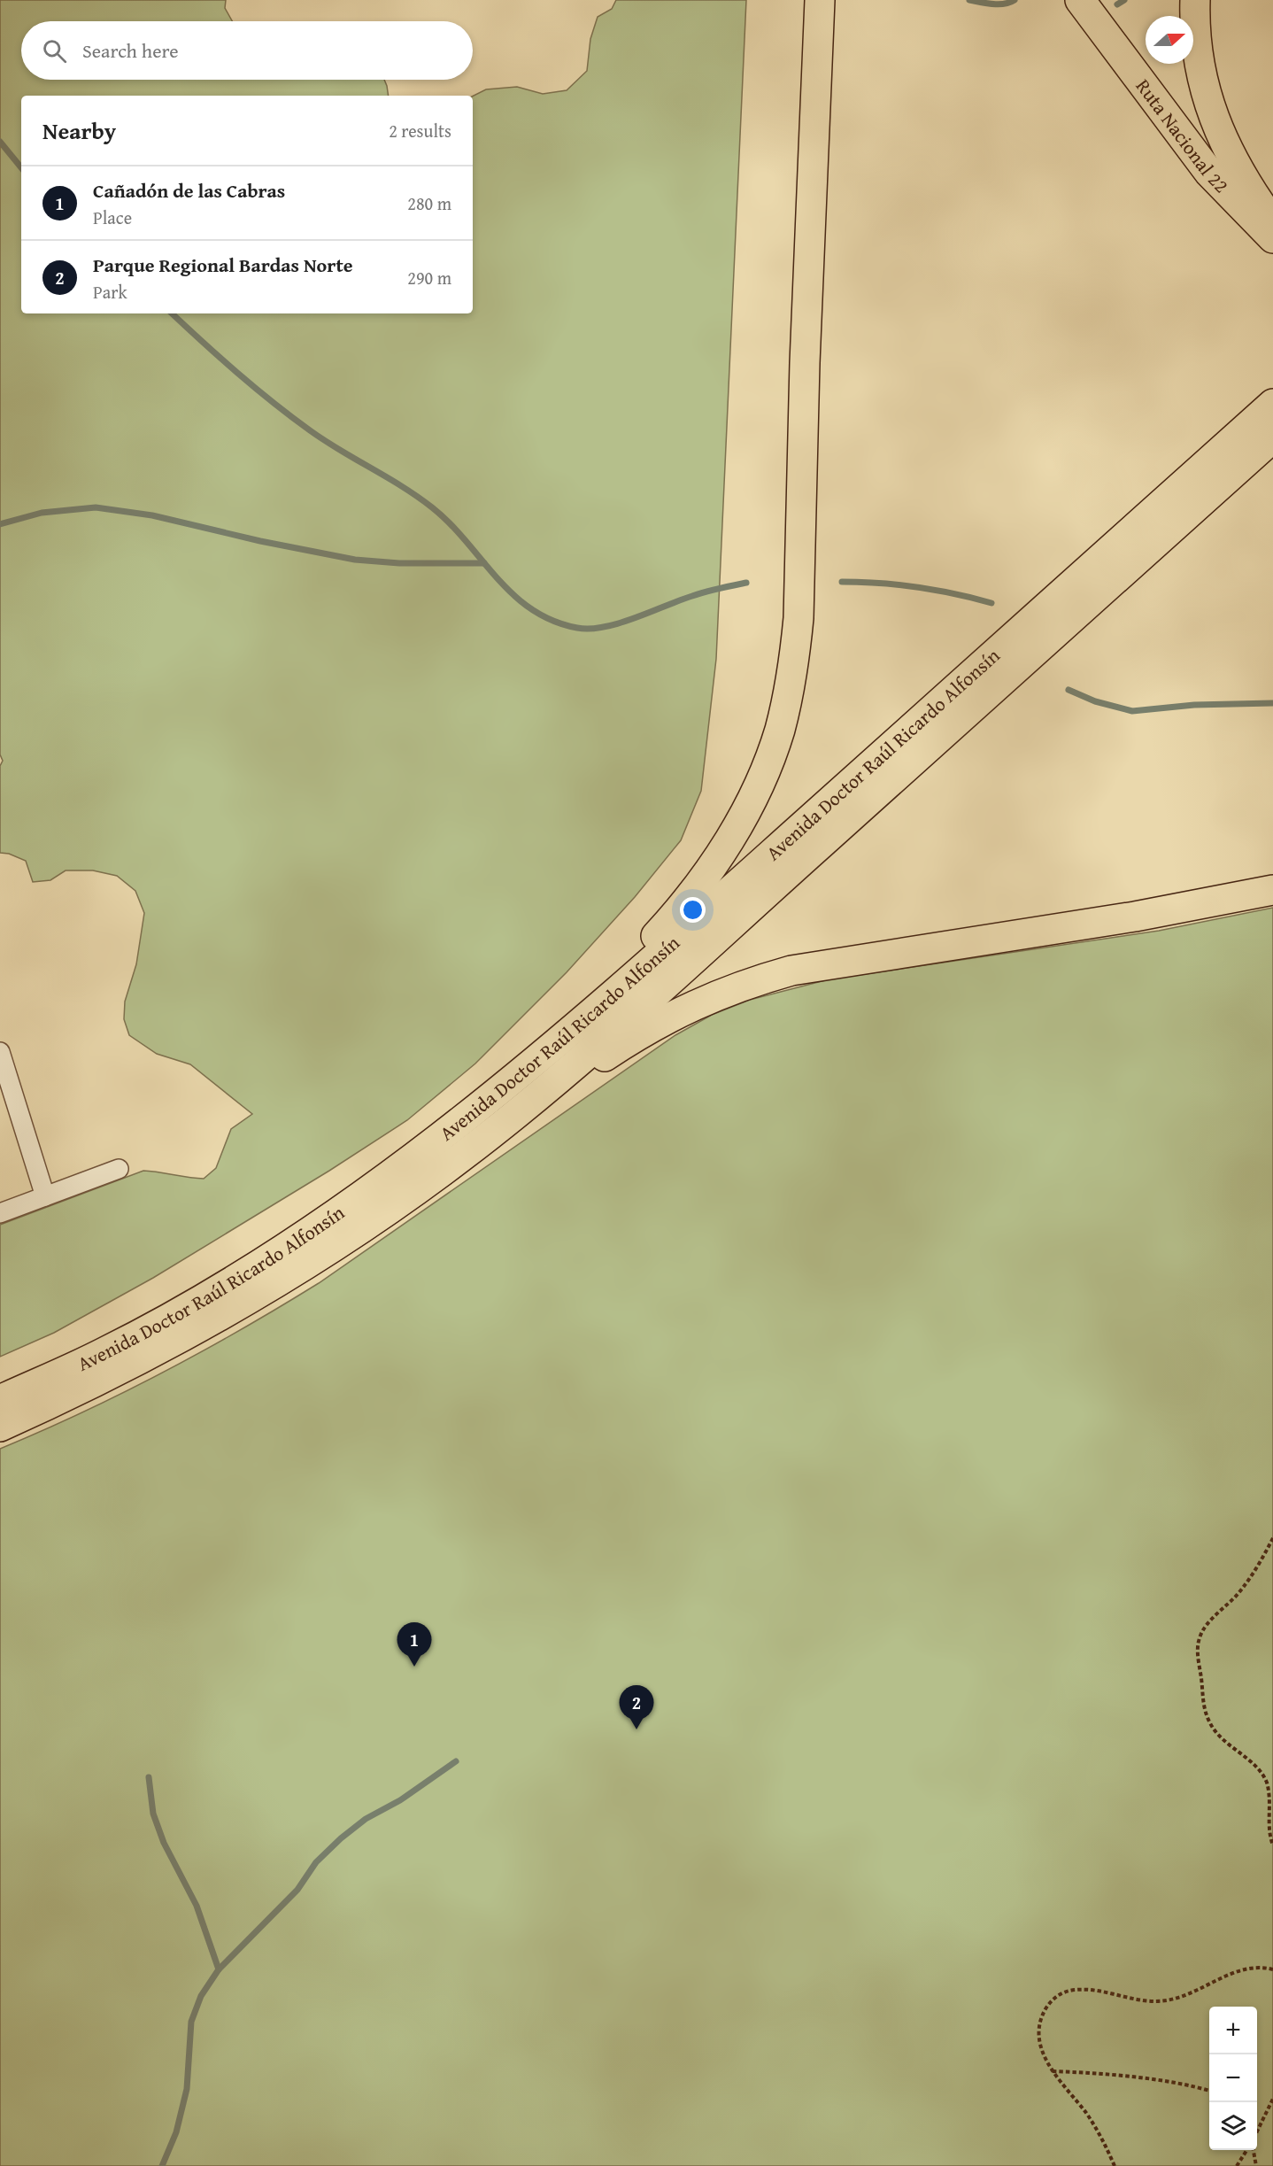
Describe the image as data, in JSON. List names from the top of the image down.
{
  "streets": {
    "highway": ["Ruta Nacional 22", "Avenida Doctor Raúl Ricardo Alfonsín"]
  },
  "north": "right",
  "page": {
    "search": "Search here",
    "heading": ["Nearby", "2 results"],
    "list": [
      {
        "mark": "1",
        "name": "Cañadón de las Cabras",
        "note": "Place",
        "value": "280 m"
      },
      {
        "mark": "2",
        "name": "Parque Regional Bardas Norte",
        "note": "Park",
        "value": "290 m"
      }
    ],
    "pins": ["1", "2"],
    "map_buttons": ["+", "−"]
  }
}
